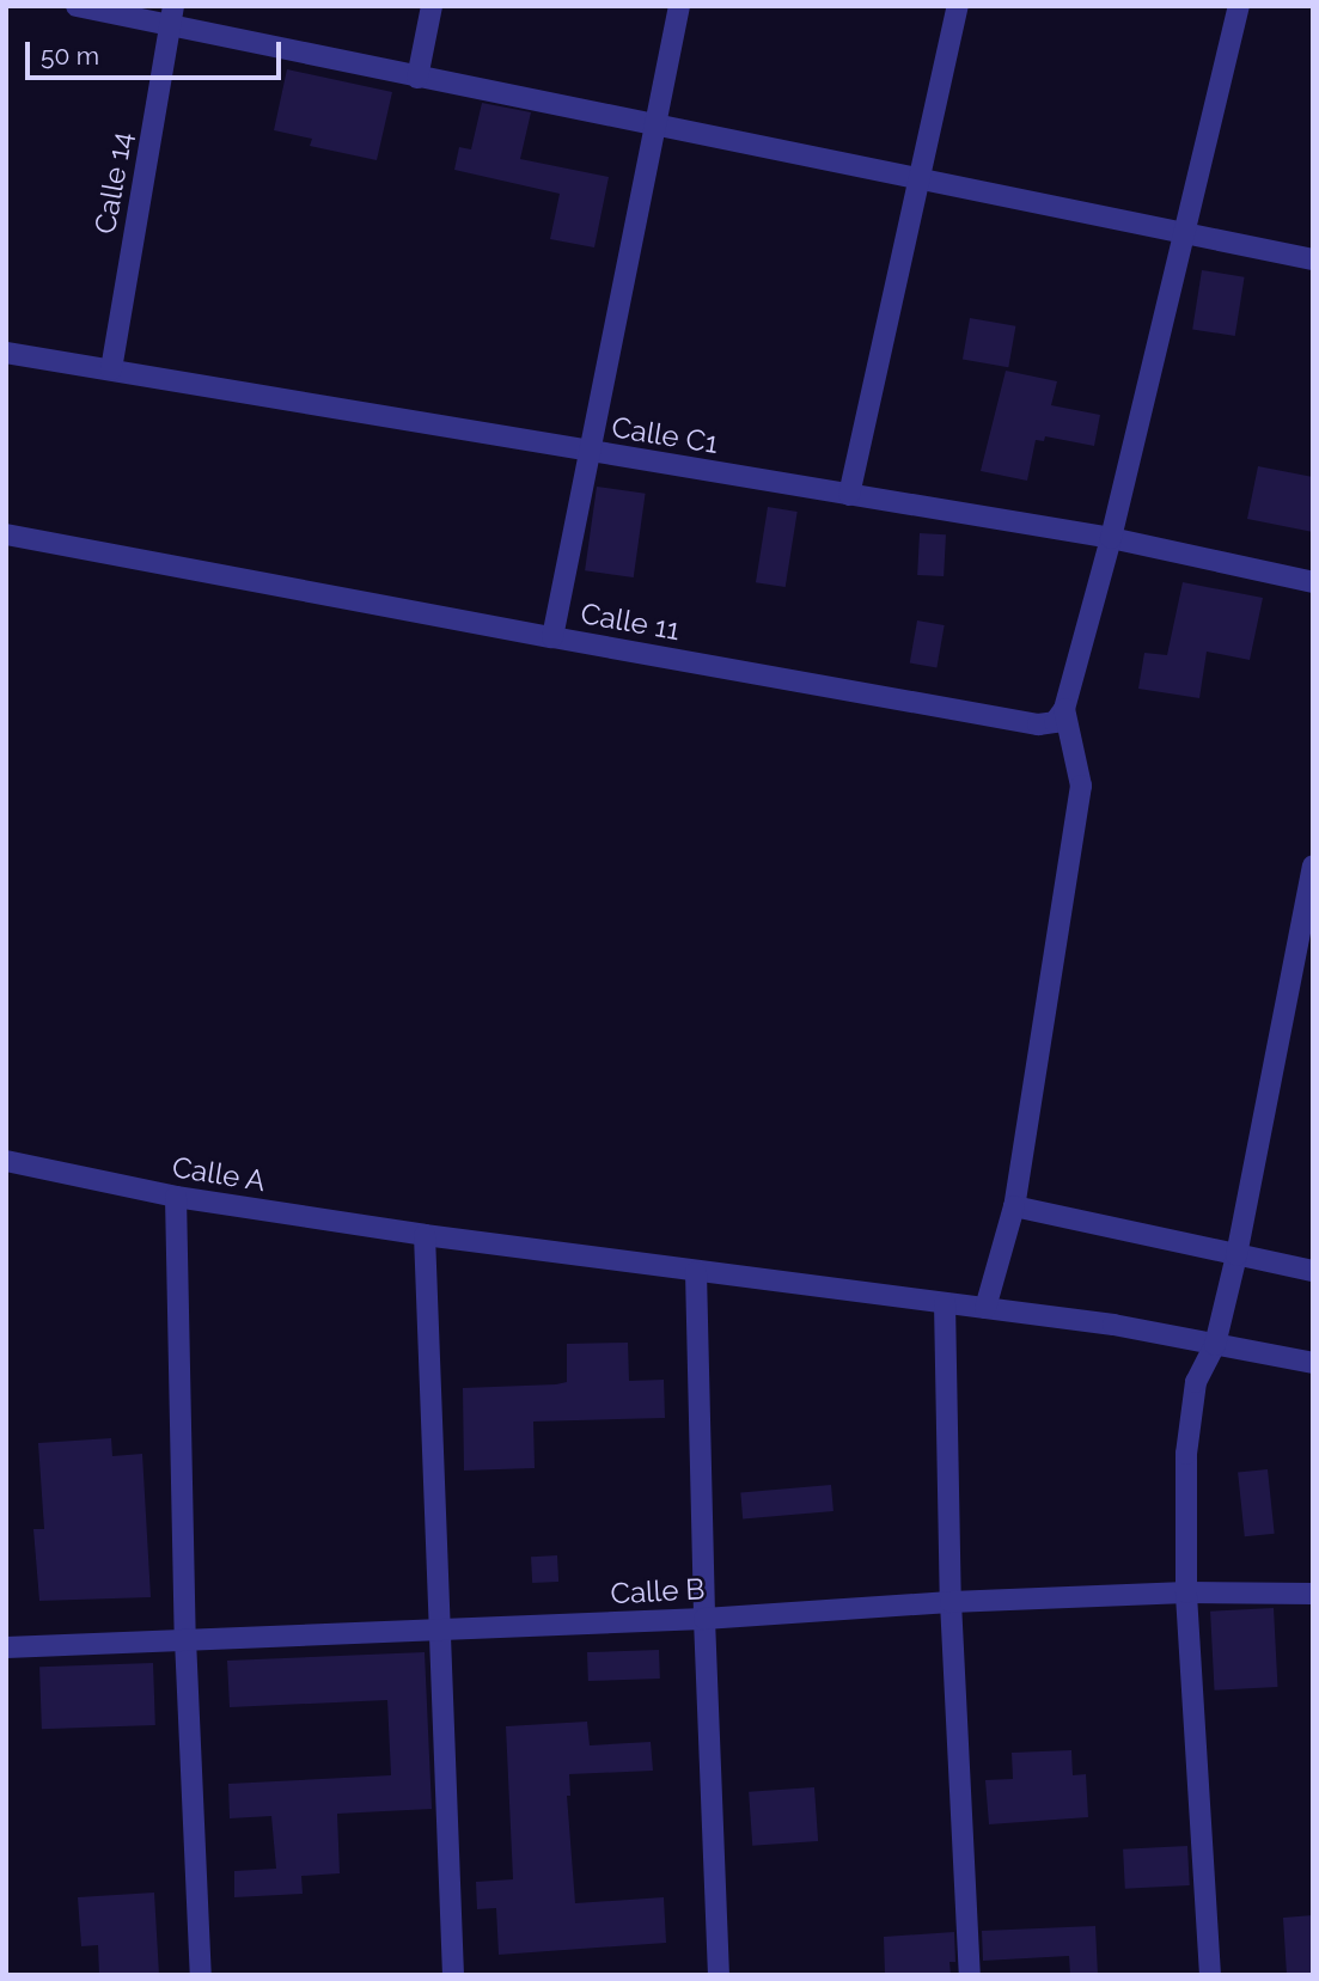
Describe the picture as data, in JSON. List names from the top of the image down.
{
  "streets": {
    "street": [
      "Calle 14",
      "Calle C1",
      "Calle 11",
      "Calle A",
      "Calle B"
    ]
  },
  "crossings": [
    ["Calle 14", "Calle C1"]
  ],
  "scale_bar": "50 m"
}
